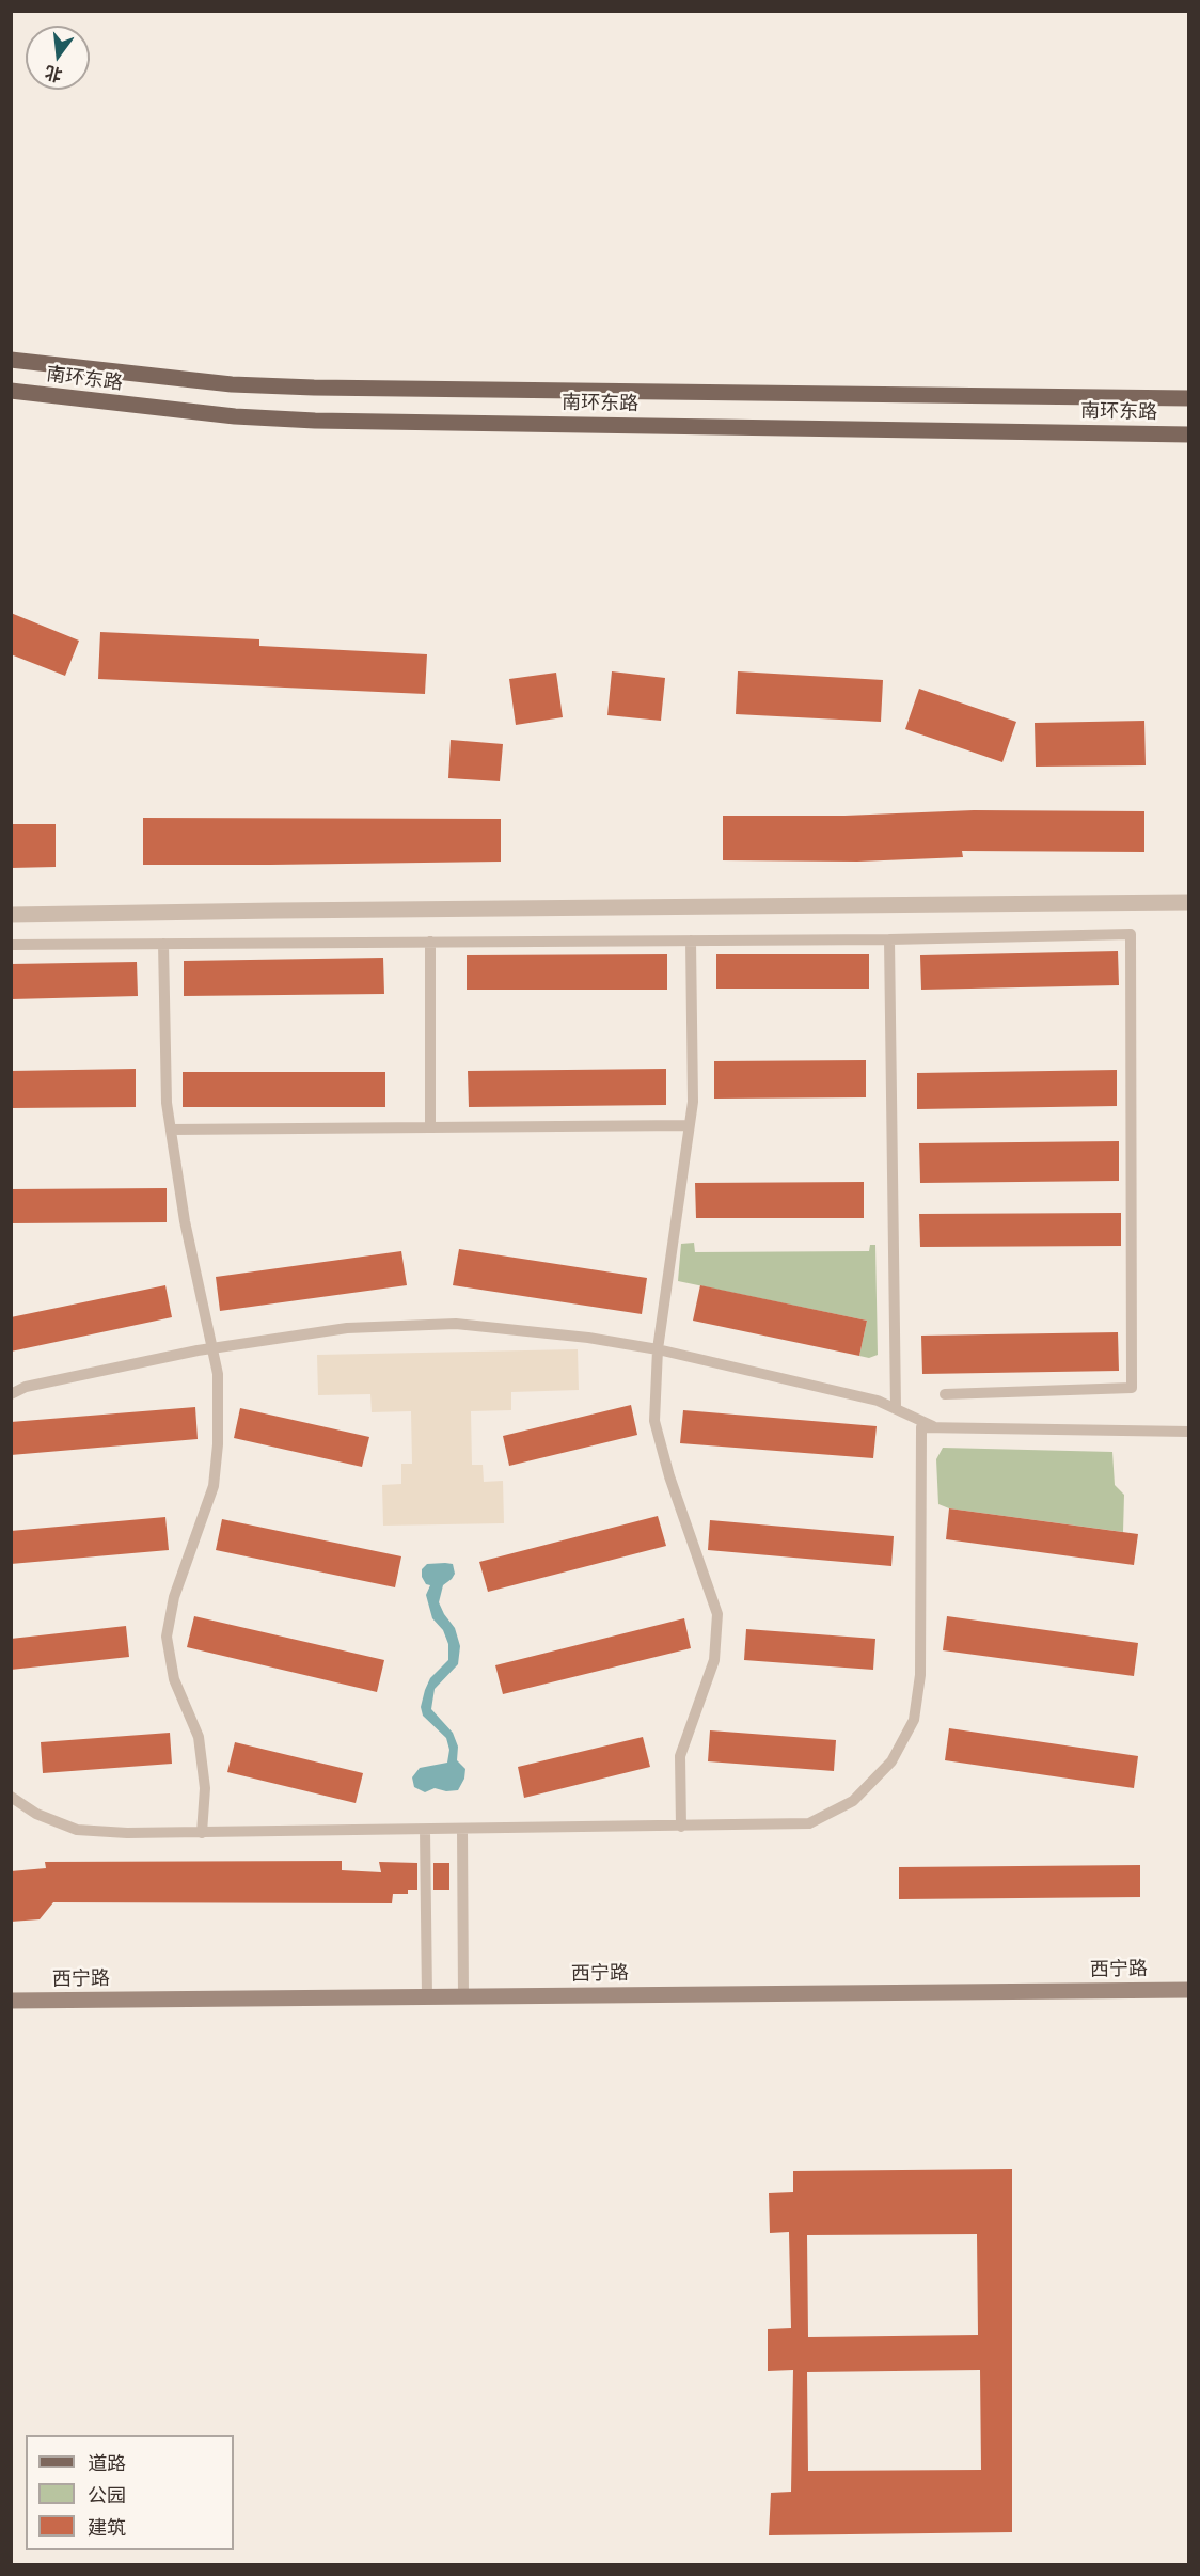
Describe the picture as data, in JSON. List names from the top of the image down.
{
  "streets": {
    "main road": ["南环东路"],
    "street": ["西宁路"]
  },
  "legend": ["道路", "公园", "建筑"],
  "north": "bottom"
}
